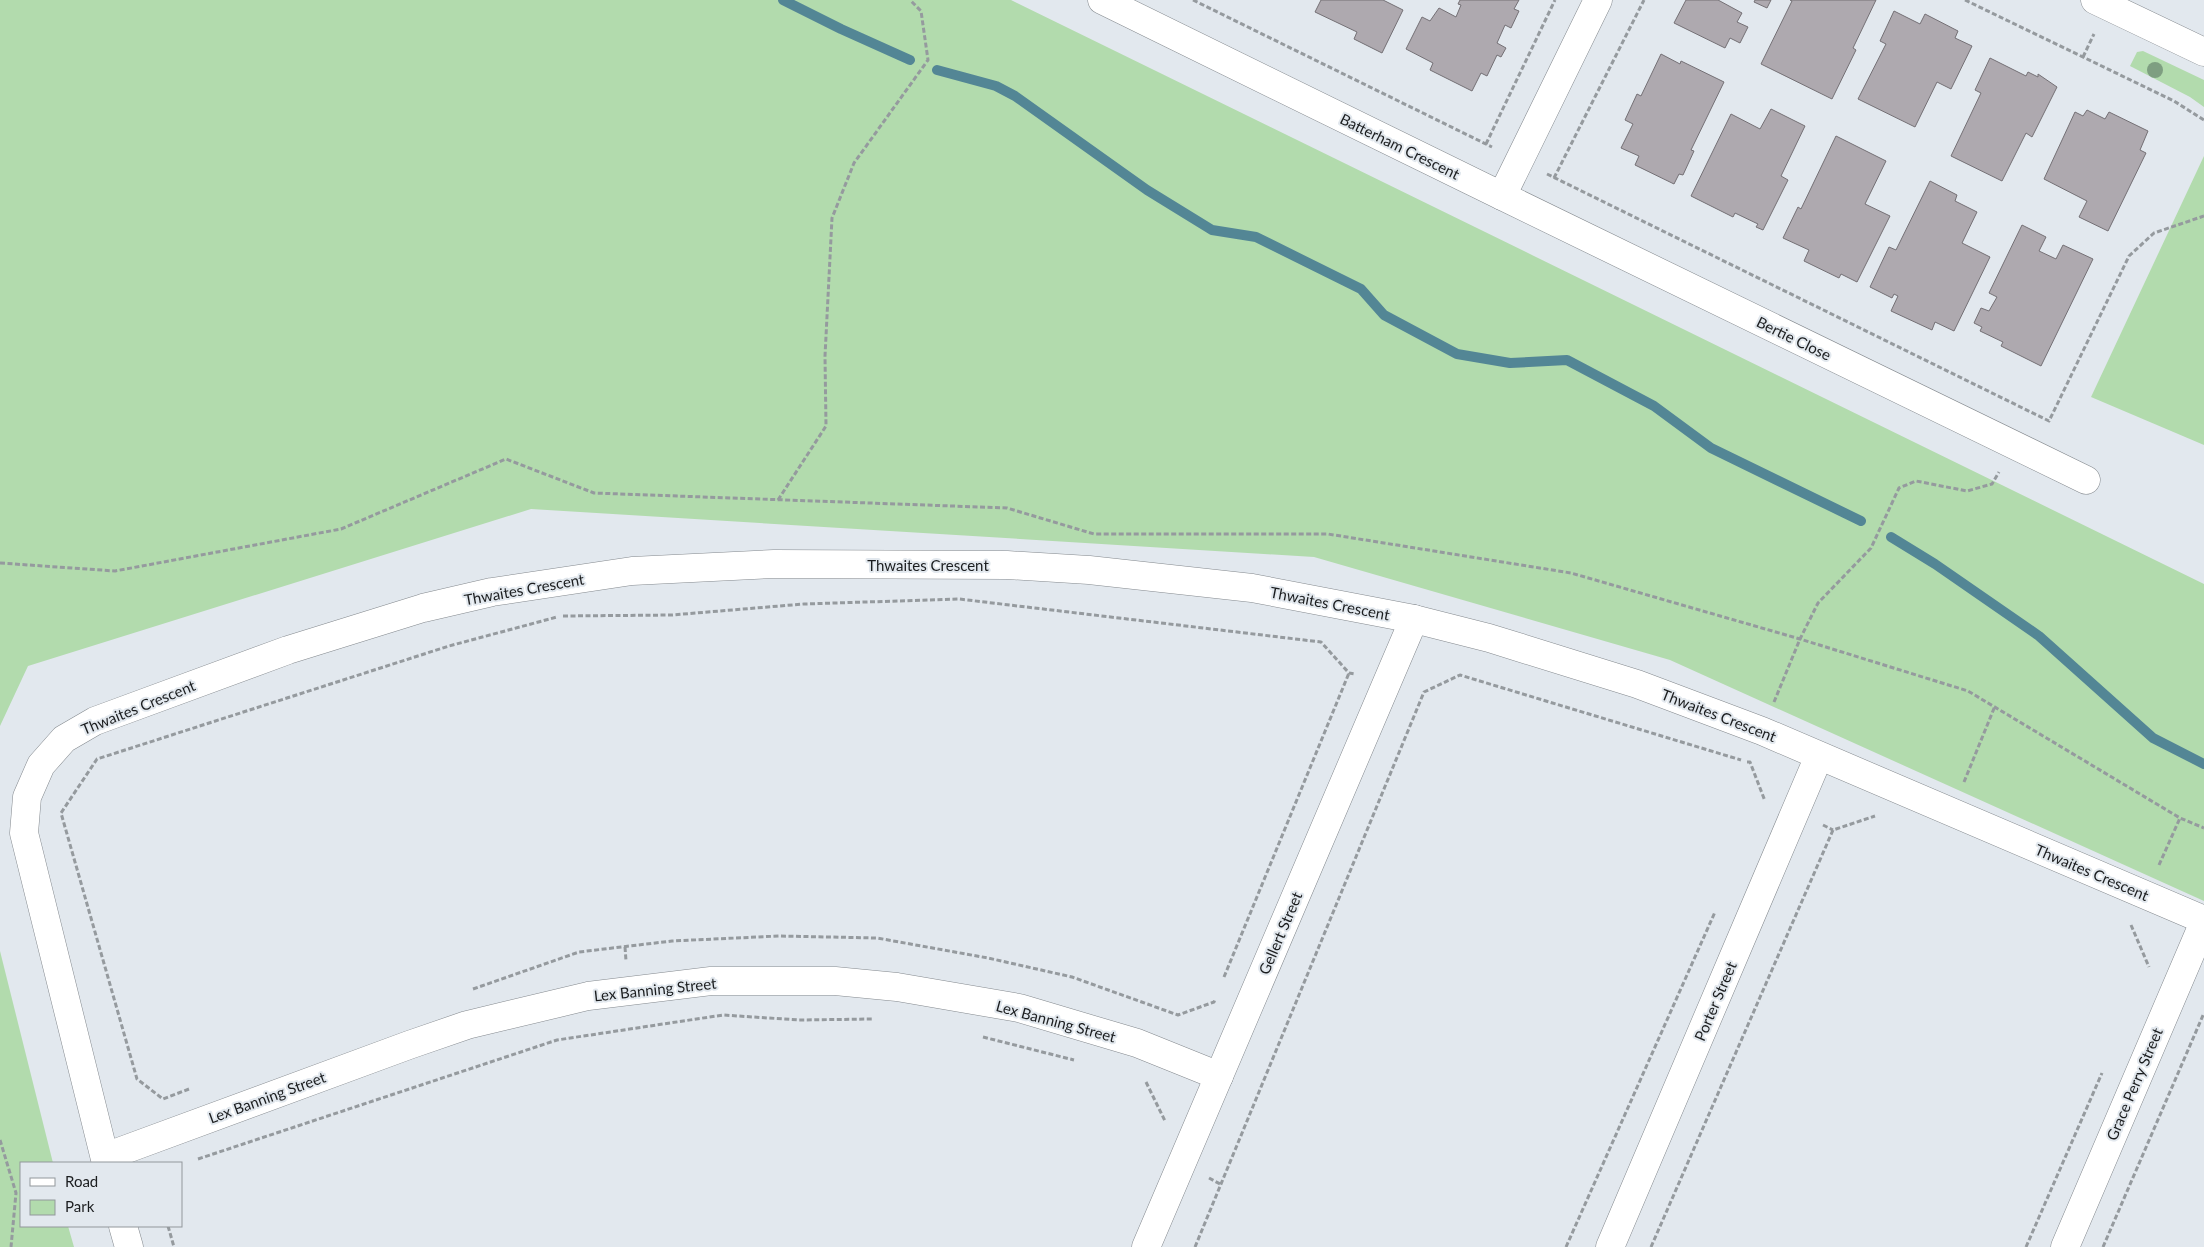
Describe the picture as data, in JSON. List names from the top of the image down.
{
  "streets": {
    "street": [
      "Batterham Crescent",
      "Bertie Close",
      "Thwaites Crescent",
      "Gellert Street",
      "Lex Banning Street",
      "Porter Street",
      "Grace Perry Street"
    ]
  },
  "crossings": [
    ["Batterham Crescent", "Bertie Close"],
    ["Thwaites Crescent", "Gellert Street"],
    ["Thwaites Crescent", "Lex Banning Street"],
    ["Thwaites Crescent", "Porter Street"],
    ["Thwaites Crescent", "Grace Perry Street"],
    ["Gellert Street", "Lex Banning Street"]
  ],
  "legend": ["Road", "Park"]
}
